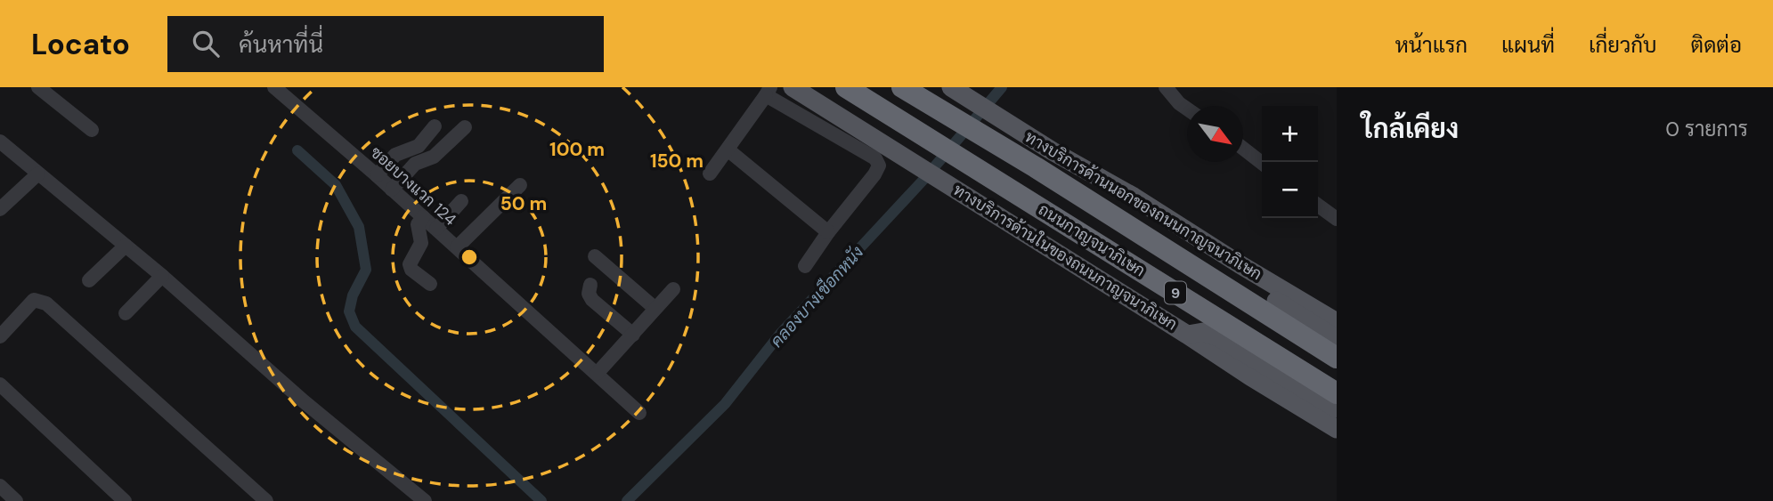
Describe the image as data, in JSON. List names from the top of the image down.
{
  "streets": {
    "highway": ["ถนนกาญจนาภิเษก", "9"],
    "main road": ["ทางบริการด้านนอกของถนนกาญจนาภิเษก", "ทางบริการด้านในของถนนกาญจนาภิเษก"],
    "street": ["ซอยบางแวก 124"]
  },
  "water": ["คลองบางเชือกหนัง"],
  "north": "bottom right",
  "page": {
    "header": "Locato",
    "search": "ค้นหาที่นี่",
    "nav": [
      "หน้าแรก",
      "แผนที่",
      "เกี่ยวกับ",
      "ติดต่อ"
    ],
    "heading": ["ใกล้เคียง", "0 รายการ"],
    "map_buttons": ["+", "−"]
  },
  "rings": ["100 m", "150 m", "50 m"]
}
